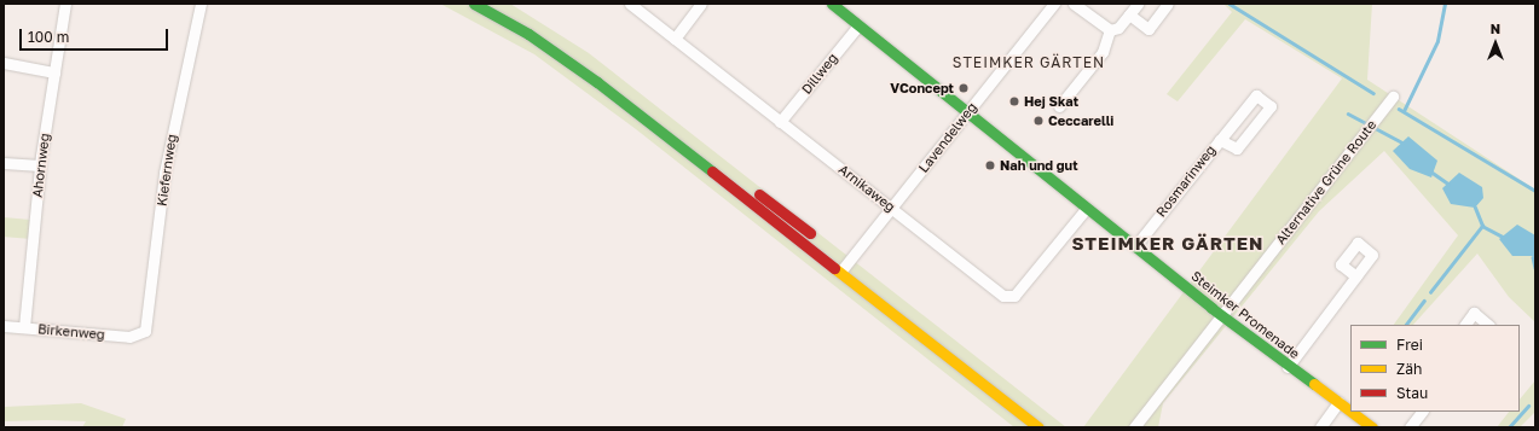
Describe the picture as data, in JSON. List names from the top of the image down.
{
  "streets": {
    "street": [
      "Dillweg",
      "Lavendelweg",
      "Ahornweg",
      "Kiefernweg",
      "Rosmarinweg",
      "Alternative Grüne Route",
      "Arnikaweg",
      "Steimker Promenade",
      "Birkenweg"
    ]
  },
  "crossings": [
    ["Dillweg", "Arnikaweg"],
    ["Dillweg", "Steimker Promenade"],
    ["Lavendelweg", "Arnikaweg"],
    ["Lavendelweg", "Steimker Promenade"],
    ["Ahornweg", "Birkenweg"],
    ["Kiefernweg", "Birkenweg"],
    ["Rosmarinweg", "Steimker Promenade"],
    ["Alternative Grüne Route", "Steimker Promenade"],
    ["Arnikaweg", "Steimker Promenade"]
  ],
  "districts": ["STEIMKER GÄRTEN", "STEIMKER GÄRTEN"],
  "places": [
    "VConcept",
    "Hej Skat",
    "Ceccarelli",
    "Nah und gut"
  ],
  "legend": ["Frei", "Zäh", "Stau"],
  "scale_bar": "100 m",
  "north": "top"
}
